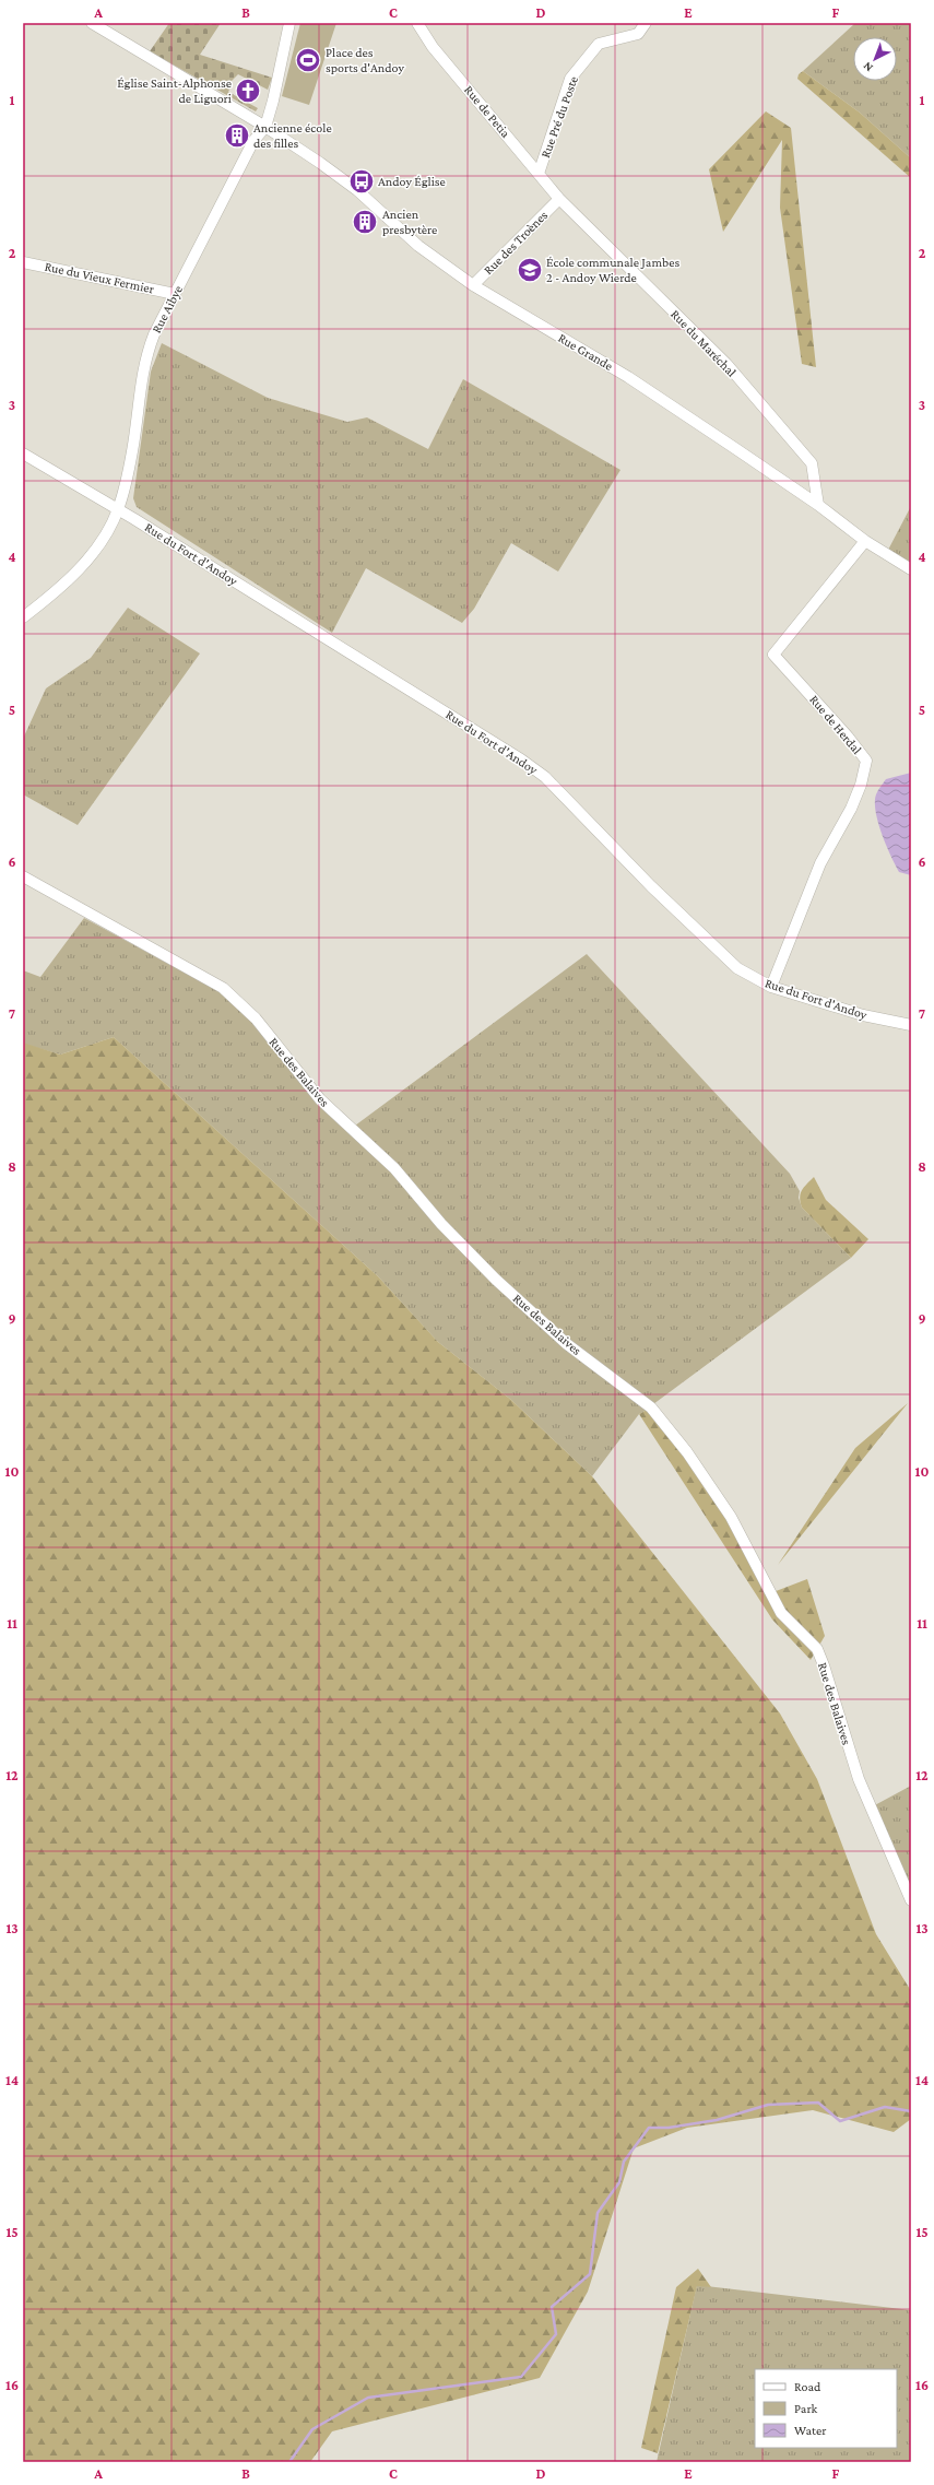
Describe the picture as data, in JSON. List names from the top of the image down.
{
  "streets": {
    "street": [
      "Rue de Petia",
      "Rue Pré du Poste",
      "Rue des Troènes",
      "Rue du Vieux Fermier",
      "Rue Aibye",
      "Rue du Maréchal",
      "Rue Grande",
      "Rue du Fort d'Andoy",
      "Rue de Herdal",
      "Rue des Balaives"
    ]
  },
  "crossings": [
    ["Rue de Petia", "Rue Pré du Poste"],
    ["Rue de Petia", "Rue des Troènes"],
    ["Rue de Petia", "Rue du Maréchal"],
    ["Rue des Troènes", "Rue du Maréchal"],
    ["Rue des Troènes", "Rue Grande"],
    ["Rue du Vieux Fermier", "Rue Aibye"],
    ["Rue Aibye", "Rue Grande"],
    ["Rue Aibye", "Rue du Fort d'Andoy"],
    ["Rue du Maréchal", "Rue Grande"],
    ["Rue Grande", "Rue de Herdal"],
    ["Rue du Fort d'Andoy", "Rue de Herdal"]
  ],
  "places": {
    "sports": ["Place des sports d'Andoy"],
    "church": ["Église Saint-Alphonse de Liguori"],
    "building": ["Ancienne école des filles", "Ancien presbytère"],
    "bus stop": ["Andoy Église"],
    "school or university": ["École communale Jambes 2 - Andoy Wierde"]
  },
  "legend": ["Road", "Park", "Water"],
  "north": "bottom left",
  "grid": {
    "columns": [
      "A",
      "B",
      "C",
      "D",
      "E",
      "F"
    ],
    "rows": [
      "1",
      "2",
      "3",
      "4",
      "5",
      "6",
      "7",
      "8",
      "9",
      "10",
      "11",
      "12",
      "13",
      "14",
      "15",
      "16"
    ]
  }
}
